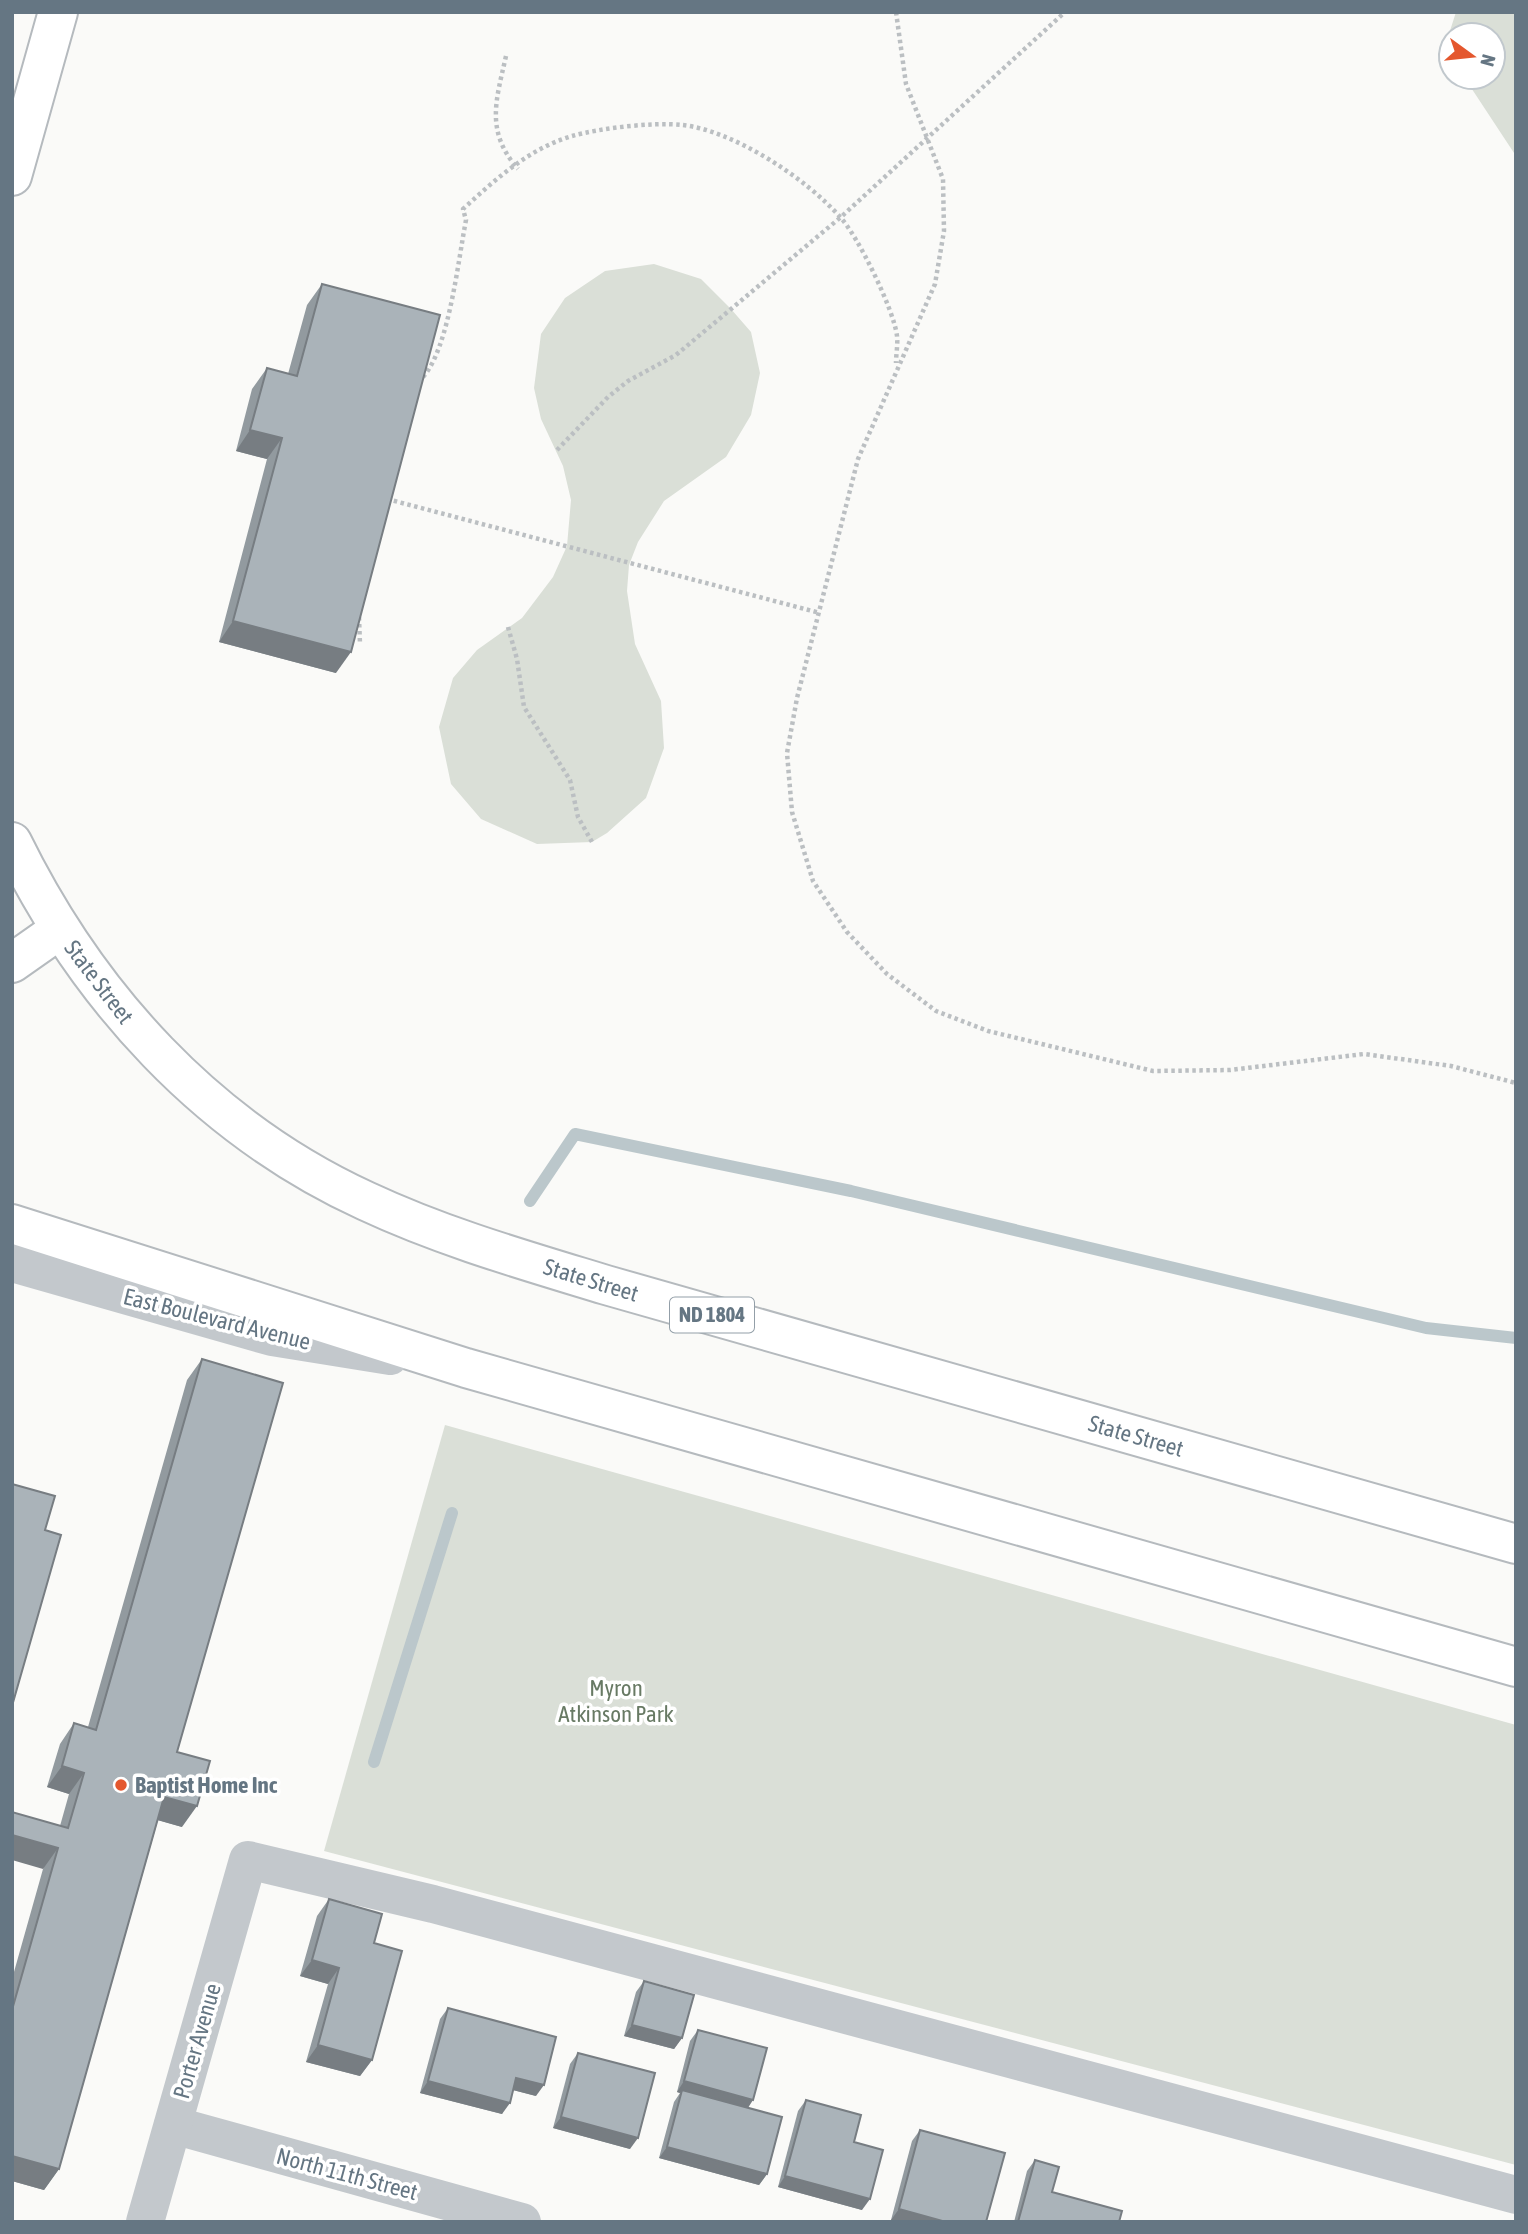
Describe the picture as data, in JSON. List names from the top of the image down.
{
  "streets": {
    "main road": ["State Street", "ND 1804"],
    "street": ["East Boulevard Avenue", "Porter Avenue", "North 11th Street"]
  },
  "crossings": [
    ["State Street", "ND 1804"],
    ["Porter Avenue", "North 11th Street"]
  ],
  "parks": ["Myron Atkinson Park"],
  "places": ["Baptist Home Inc"],
  "north": "right"
}
